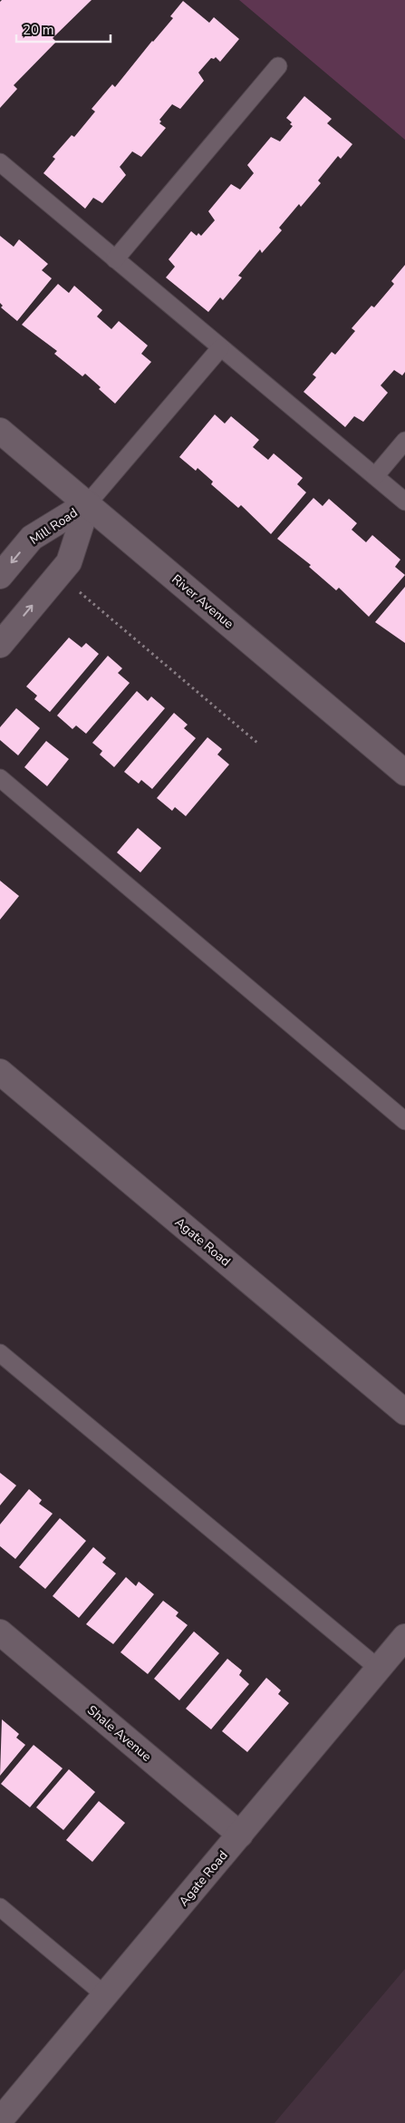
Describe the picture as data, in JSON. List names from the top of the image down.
{
  "streets": {
    "street": [
      "Mill Road",
      "River Avenue",
      "Agate Road",
      "Shale Avenue"
    ]
  },
  "crossings": [
    ["Mill Road", "River Avenue"],
    ["Agate Road", "Shale Avenue"]
  ],
  "scale_bar": "20 m"
}
